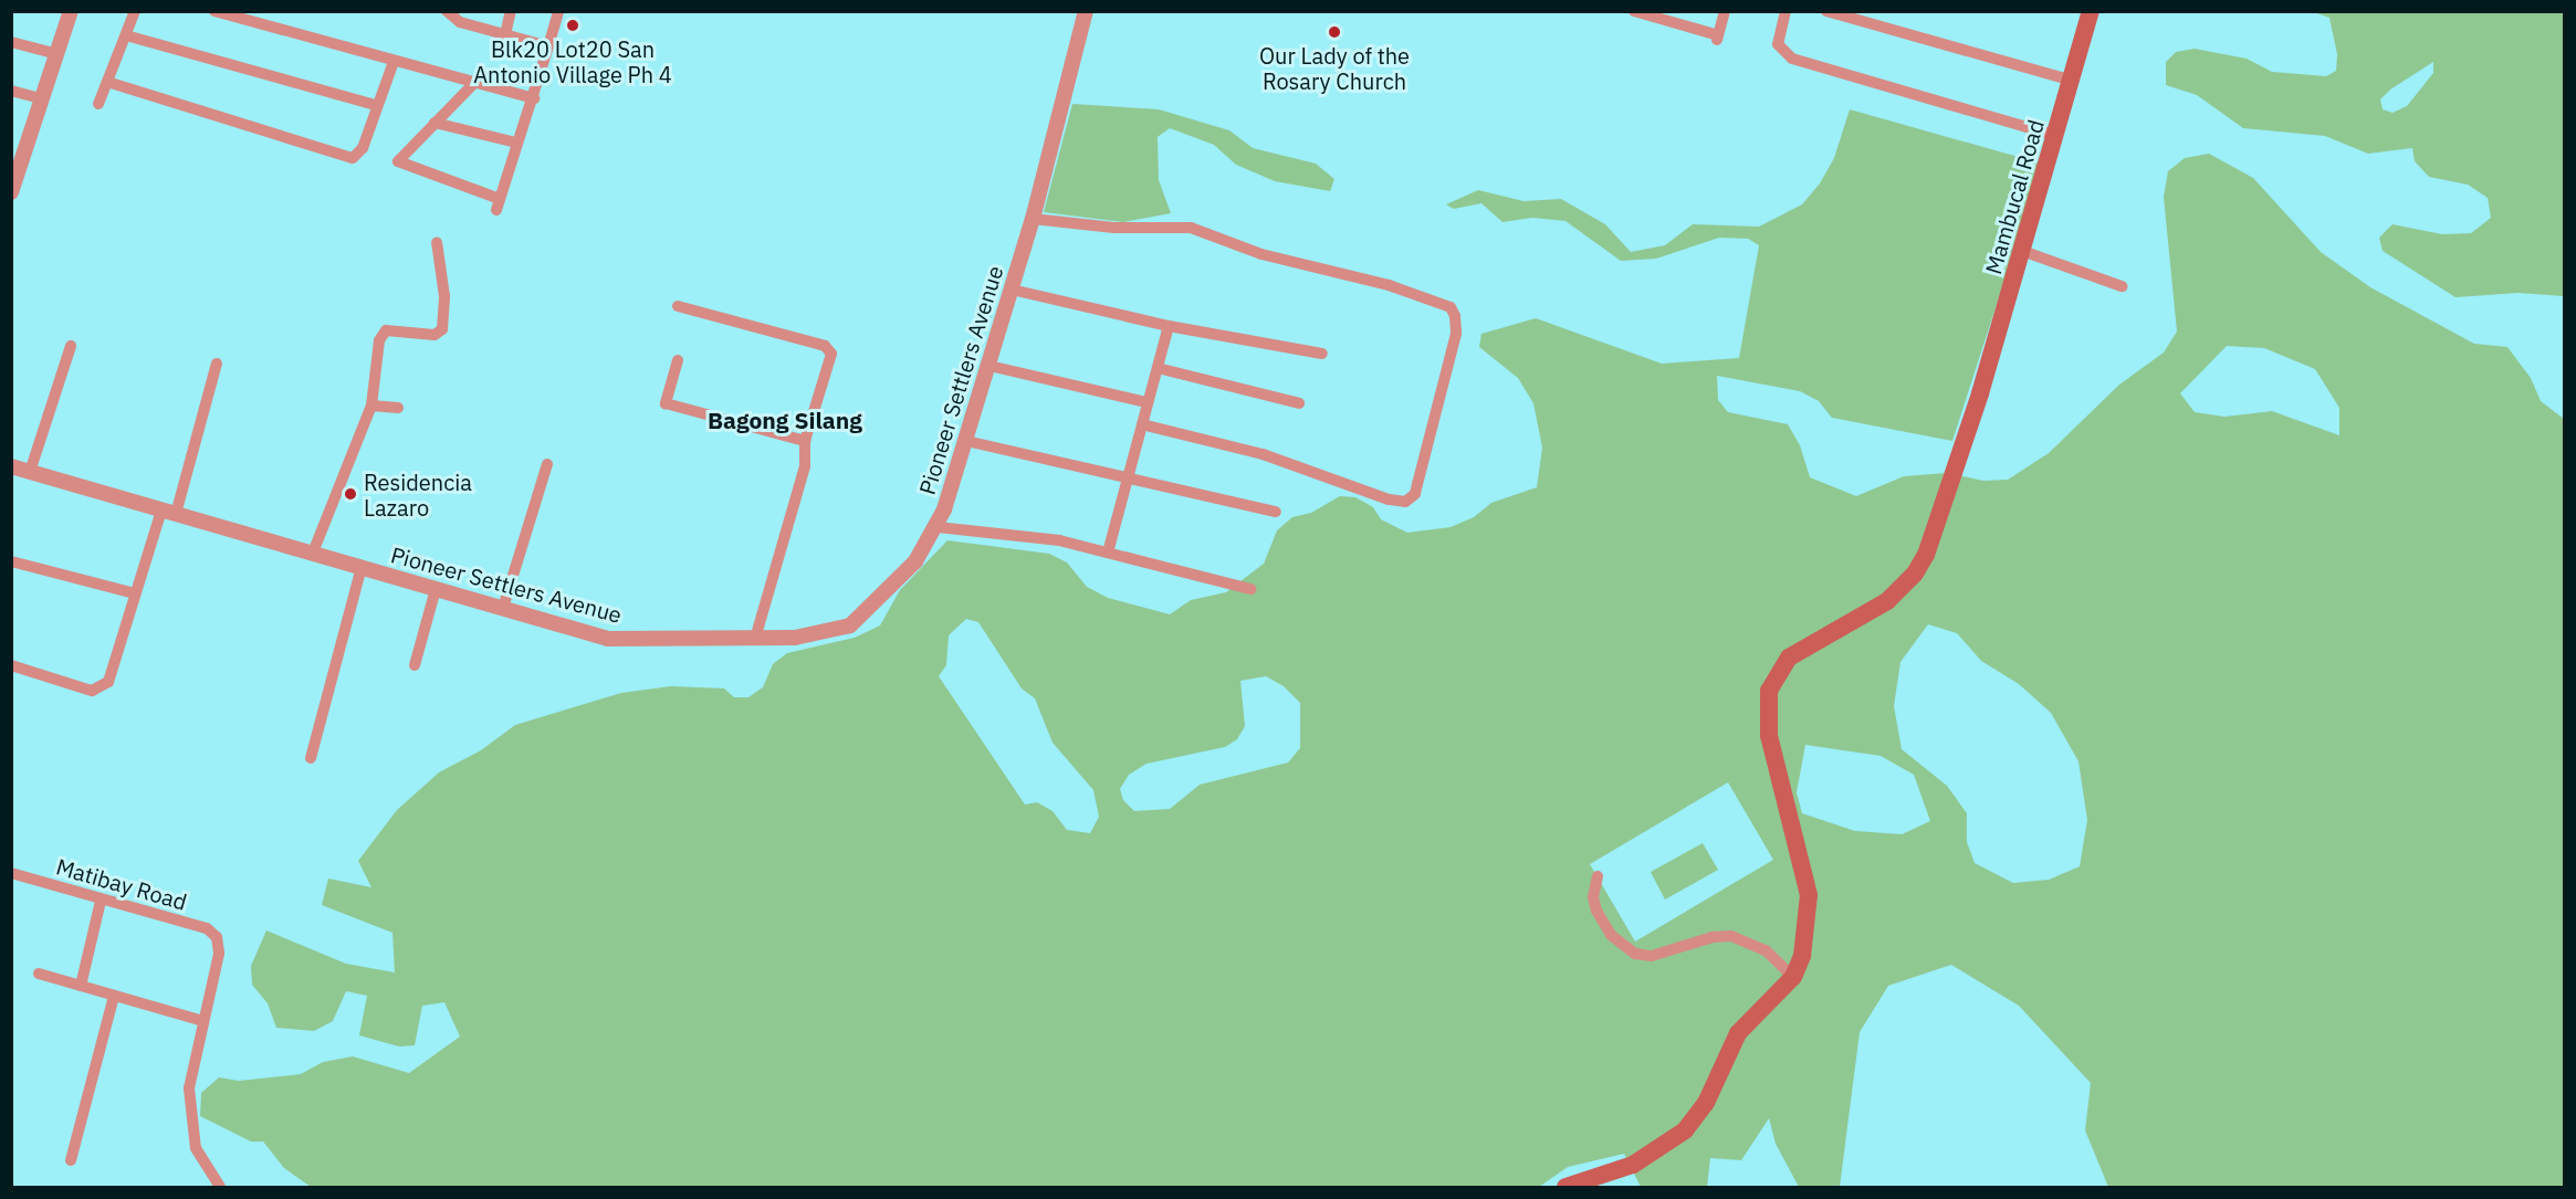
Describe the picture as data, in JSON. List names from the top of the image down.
{
  "streets": {
    "main road": ["Mambucal Road"],
    "street": ["Pioneer Settlers Avenue", "Matibay Road"]
  },
  "districts": ["Bagong Silang"],
  "places": ["Blk20 Lot20 San Antonio Village Ph 4", "Our Lady of the Rosary Church", "Residencia Lazaro"]
}
